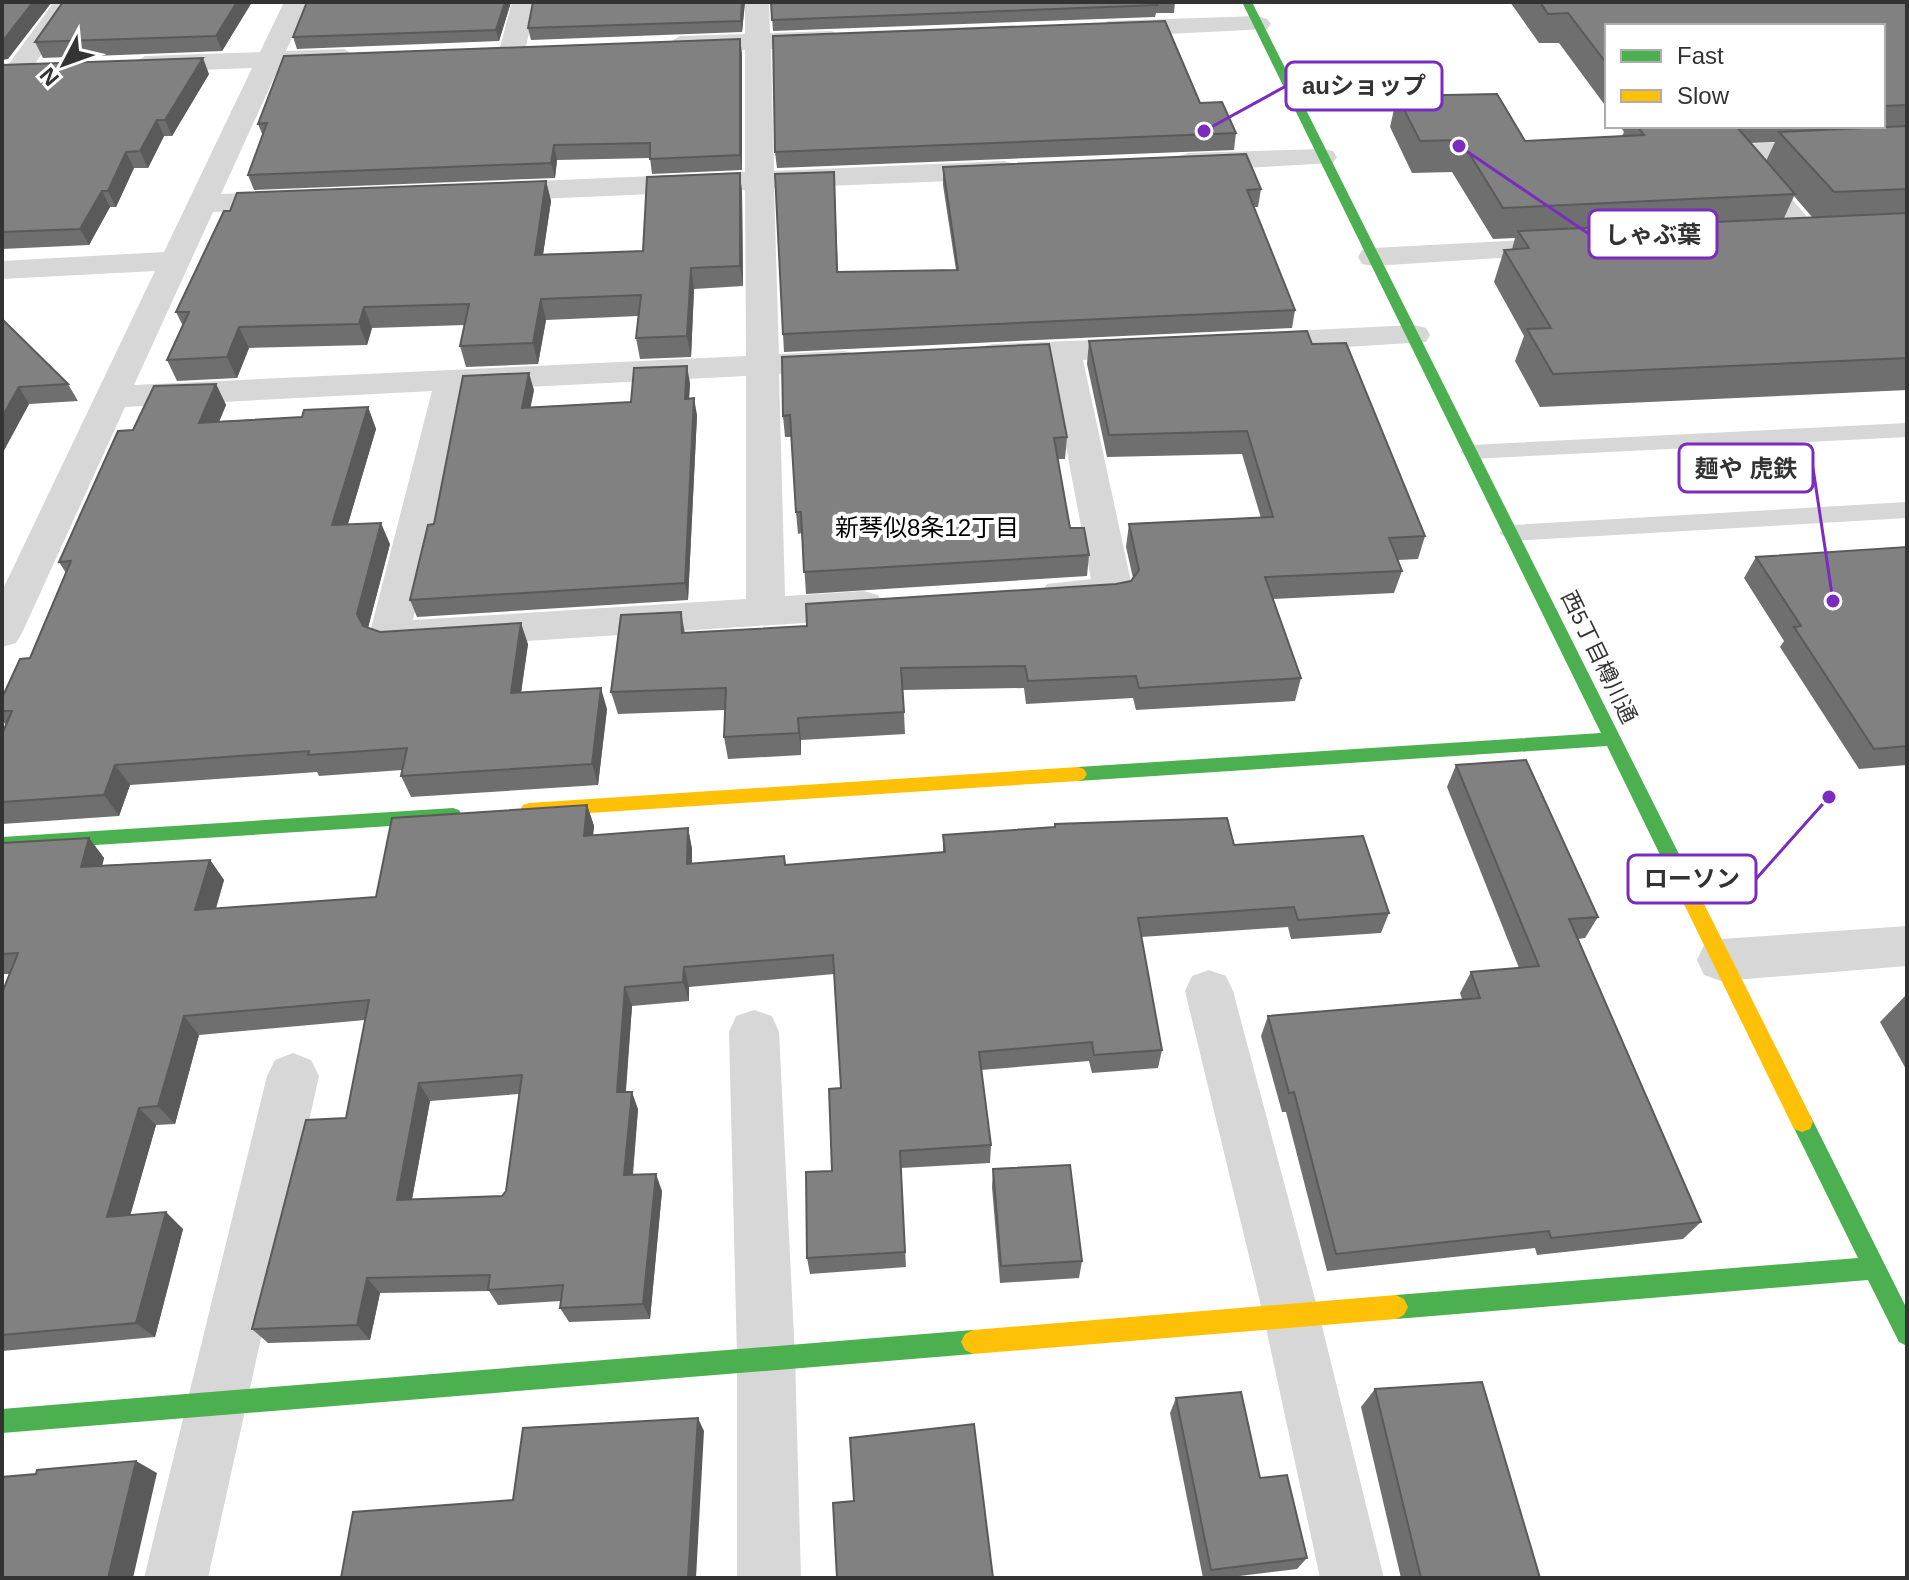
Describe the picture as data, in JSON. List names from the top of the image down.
{
  "streets": {
    "street": ["西5丁目樽川通"]
  },
  "districts": ["新琴似8条12丁目"],
  "places": [
    "auショップ",
    "しゃぶ葉",
    "麺や 虎鉄",
    "ローソン"
  ],
  "legend": ["Fast", "Slow"],
  "north": "bottom left"
}
